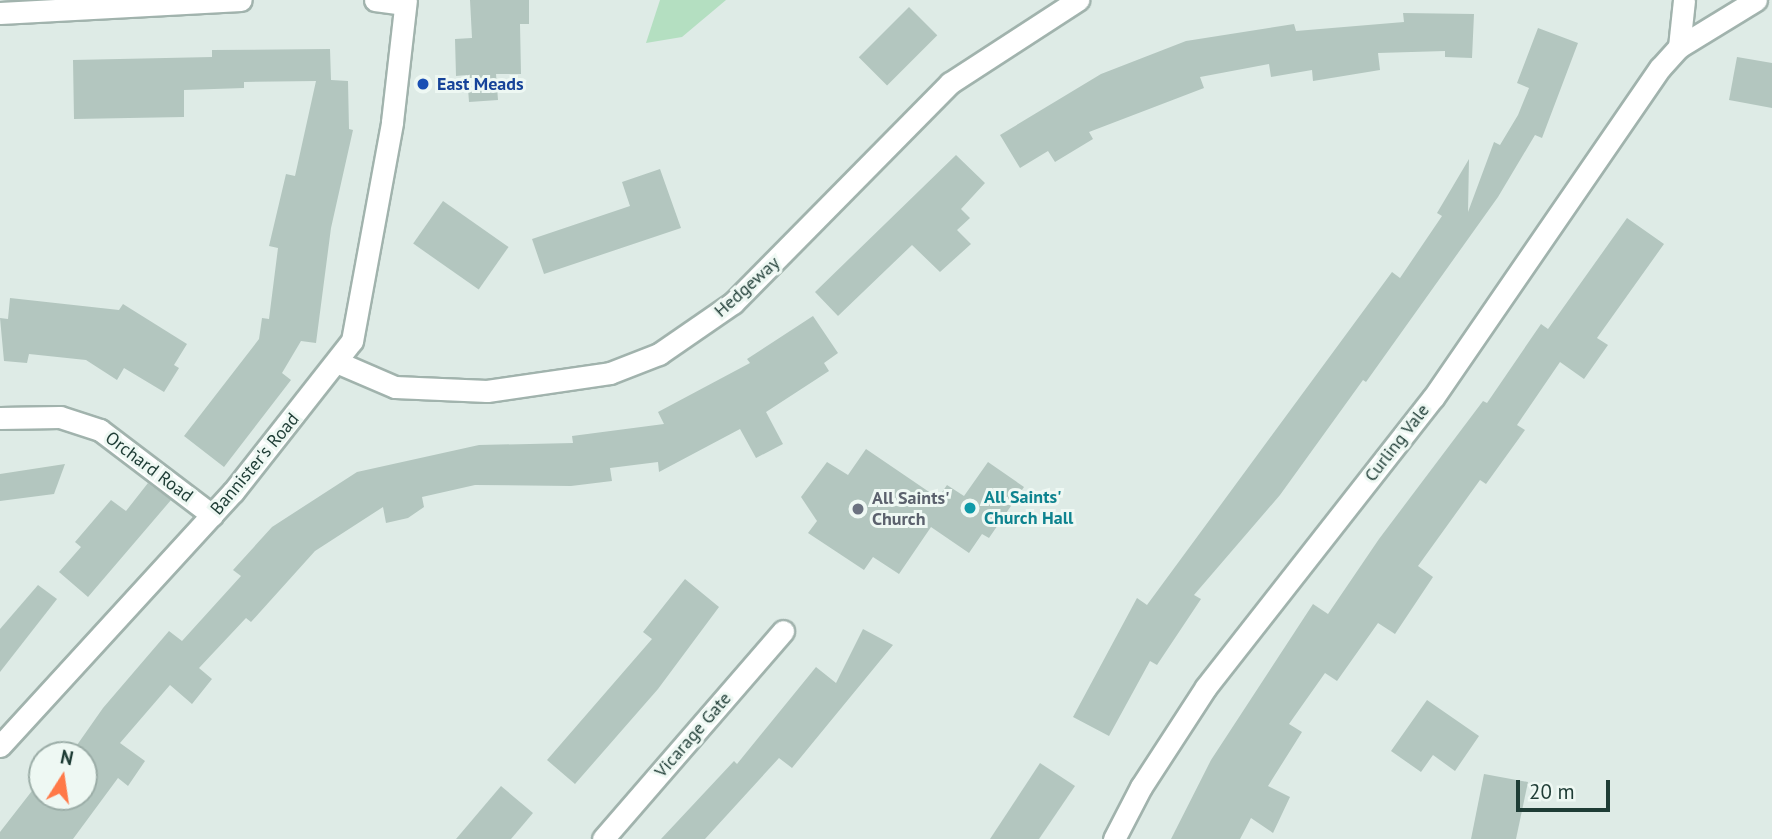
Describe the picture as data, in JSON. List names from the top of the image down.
{
  "streets": {
    "street": [
      "Hedgeway",
      "Curling Vale",
      "Bannister's Road",
      "Orchard Road",
      "Vicarage Gate"
    ]
  },
  "crossings": [
    ["Hedgeway", "Bannister's Road"],
    ["Bannister's Road", "Orchard Road"]
  ],
  "places": ["East Meads", "All Saints' Church Hall", "All Saints' Church"],
  "scale_bar": "20 m",
  "north": "top"
}
